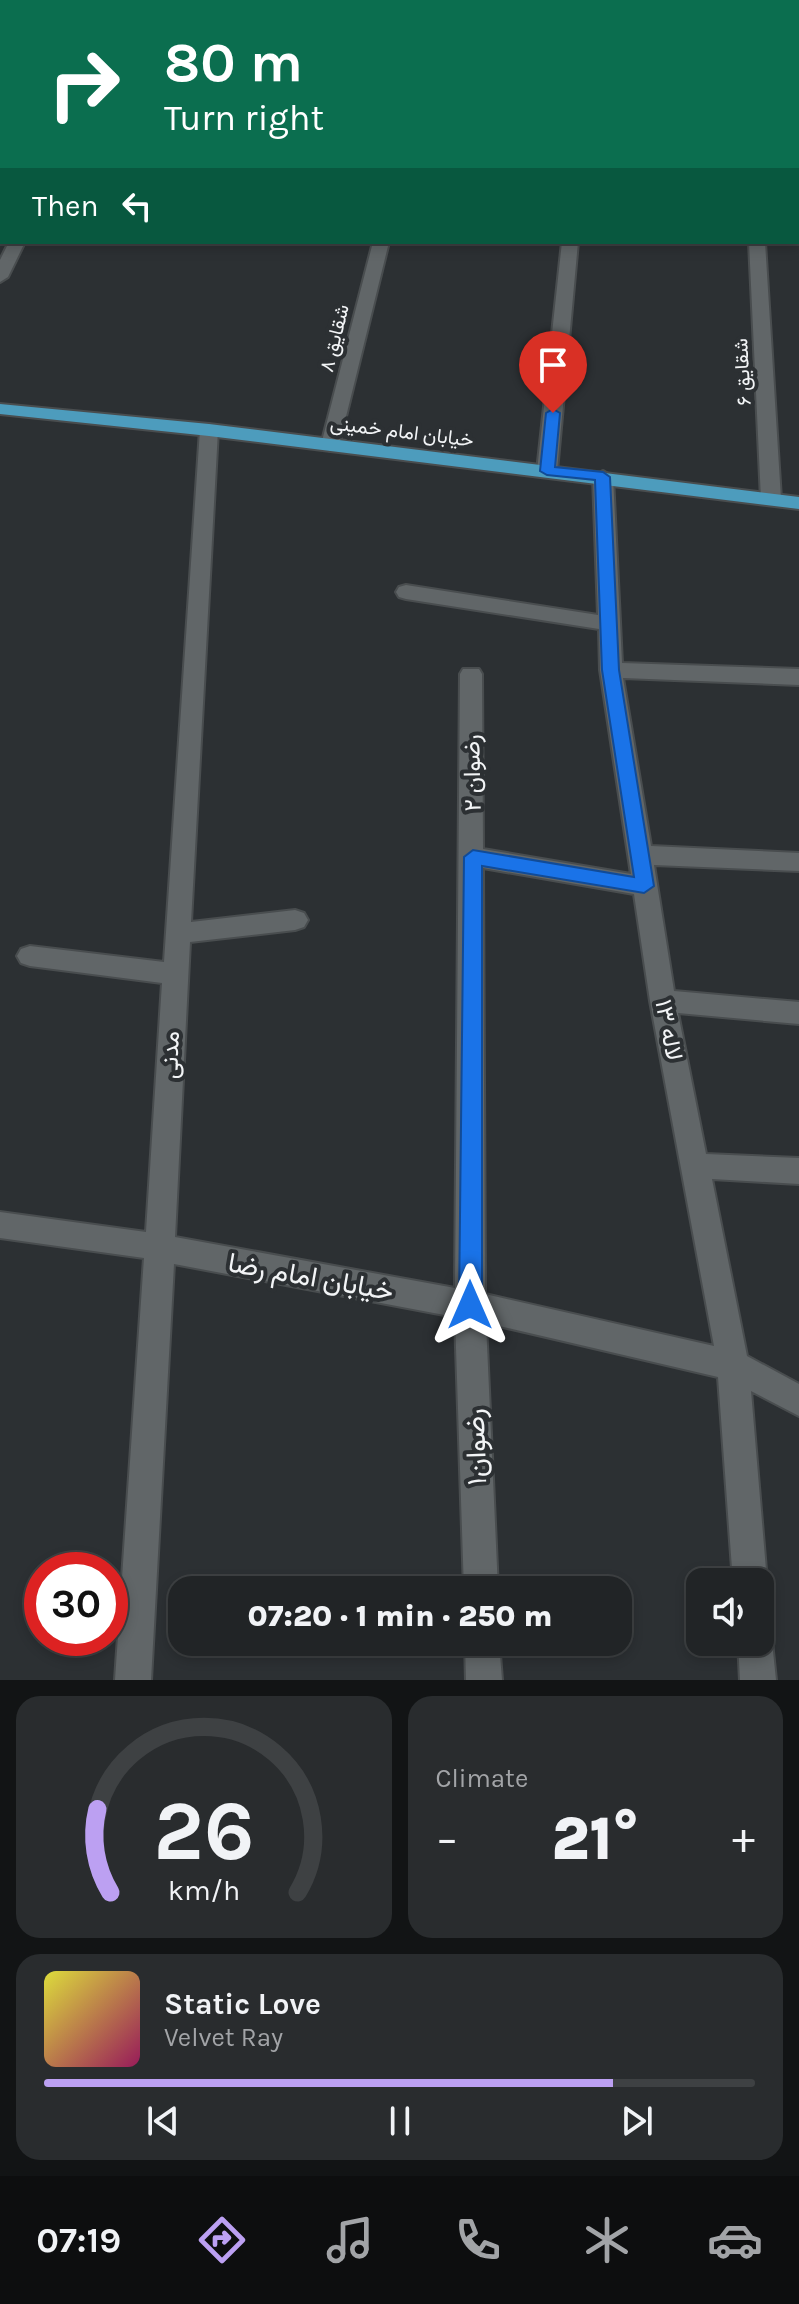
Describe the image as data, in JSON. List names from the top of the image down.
{
  "streets": {
    "main road": ["خیابان امام خمینی"],
    "street": [
      "شقایق ۸",
      "شقایق ۶",
      "رضوان ۲",
      "لاله ۱۳",
      "مدنی",
      "خیابان امام رضا",
      "رضوان۱"
    ]
  },
  "crossings": [
    ["شقایق ۸", "خیابان امام خمینی"],
    ["شقایق ۶", "خیابان امام خمینی"],
    ["خیابان امام خمینی", "لاله ۱۳"],
    ["خیابان امام خمینی", "مدنی"],
    ["رضوان ۲", "خیابان امام رضا"],
    ["رضوان ۲", "رضوان۱"],
    ["لاله ۱۳", "خیابان امام رضا"],
    ["مدنی", "خیابان امام رضا"],
    ["خیابان امام رضا", "رضوان۱"]
  ],
  "page": {
    "turn": ["80 m", "Turn right"],
    "then": "Then",
    "limit": "30",
    "trip": "07:20 · 1 min · 250 m",
    "tile": "Climate",
    "heat": ["−", "21°", "+"],
    "song": ["Static Love", "Velvet Ray"],
    "tabs": "07:19",
    "gauge": ["26", "km/h"]
  }
}
